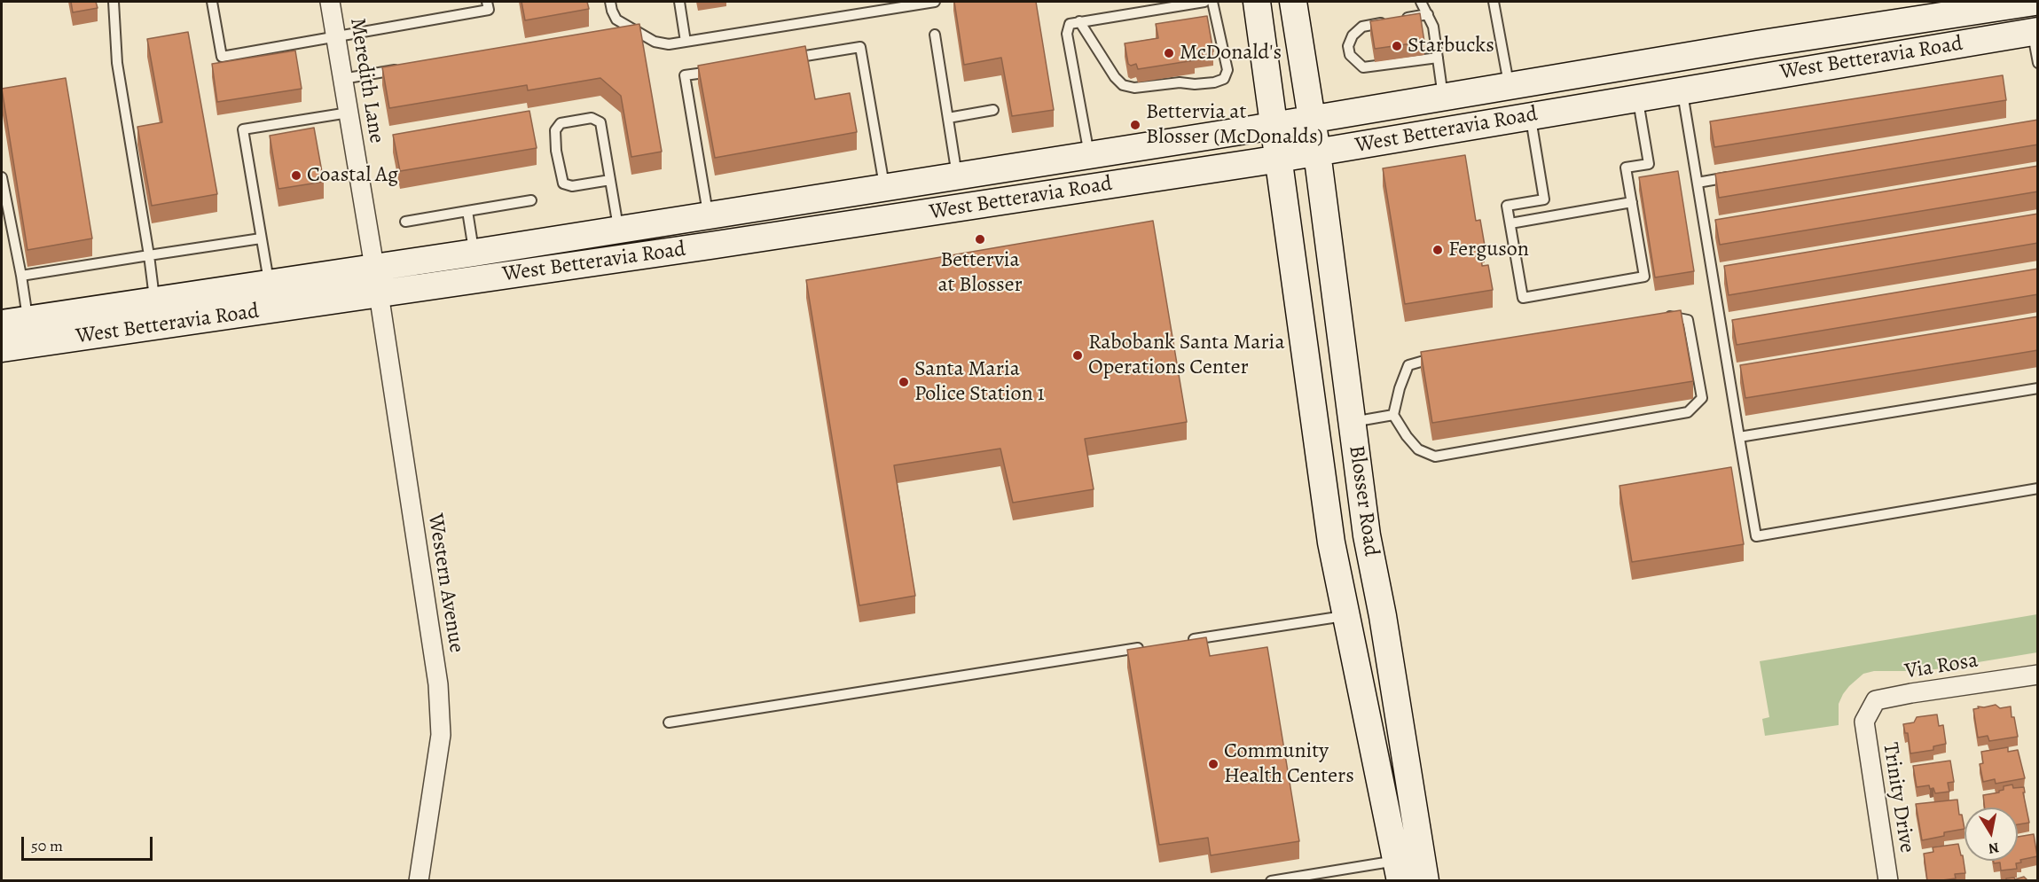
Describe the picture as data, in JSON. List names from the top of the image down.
{
  "streets": {
    "main road": ["West Betteravia Road", "Blosser Road"],
    "street": [
      "Meredith Lane",
      "Western Avenue",
      "Via Rosa",
      "Trinity Drive"
    ]
  },
  "crossings": [
    ["West Betteravia Road", "Meredith Lane"],
    ["West Betteravia Road", "Blosser Road"],
    ["West Betteravia Road", "Western Avenue"],
    ["Meredith Lane", "Western Avenue"],
    ["Via Rosa", "Trinity Drive"]
  ],
  "places": [
    "Starbucks",
    "McDonald's",
    "Bettervia at Blosser (McDonalds)",
    "Coastal Ag",
    "Bettervia at Blosser",
    "Ferguson",
    "Rabobank Santa Maria Operations Center",
    "Santa Maria Police Station 1",
    "Community Health Centers"
  ],
  "scale_bar": "50 m",
  "north": "bottom"
}
